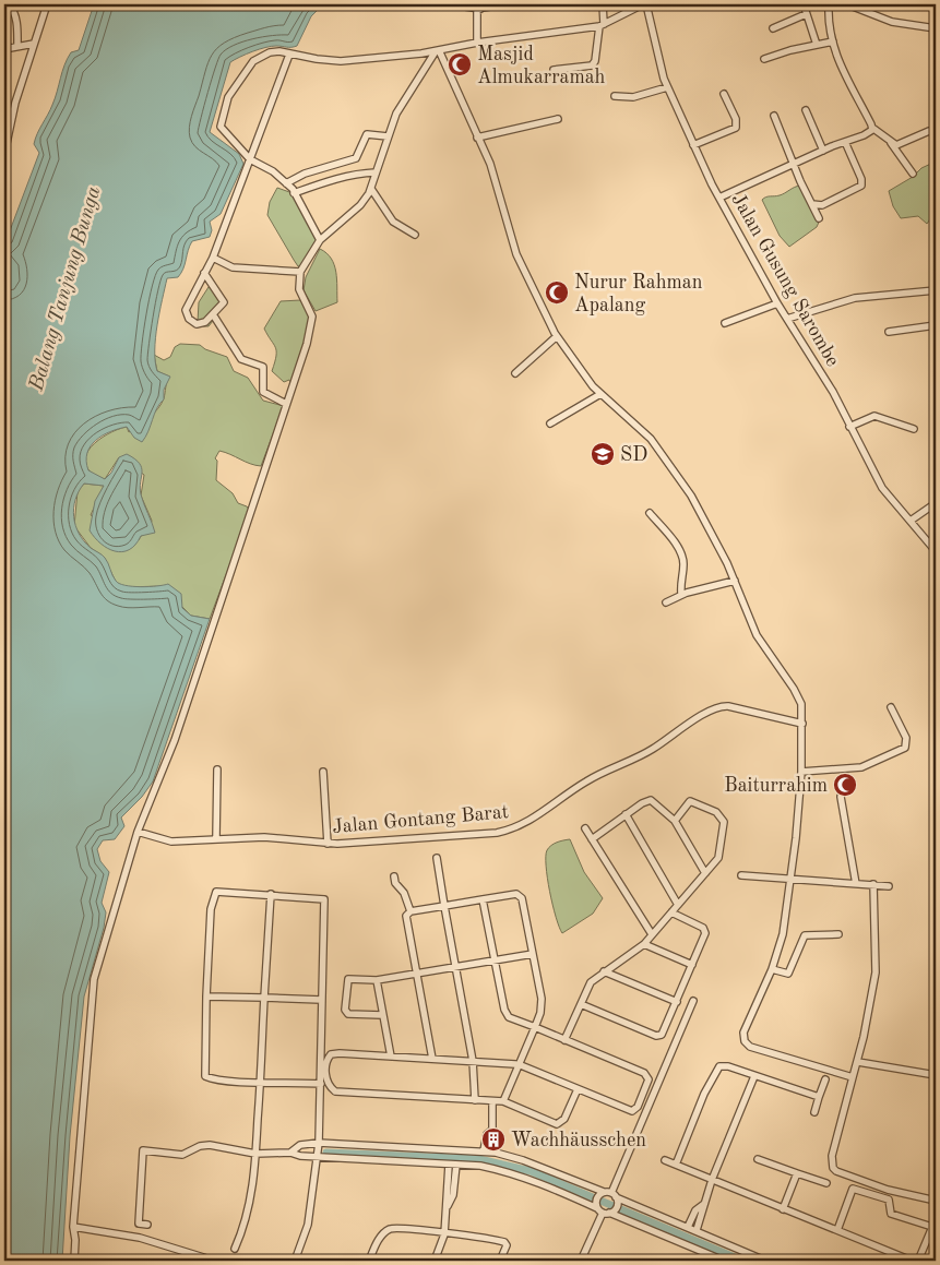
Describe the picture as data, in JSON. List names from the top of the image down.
{
  "streets": {
    "street": ["Jalan Gusung Sarombe", "Jalan Gontang Barat"]
  },
  "water": ["Balang Tanjung Bunga"],
  "places": {
    "mosque": ["Masjid Almukarramah", "Nurur Rahman Apalang", "Baiturrahim"],
    "school or university": ["SD"],
    "building": ["Wachhäusschen"]
  }
}
